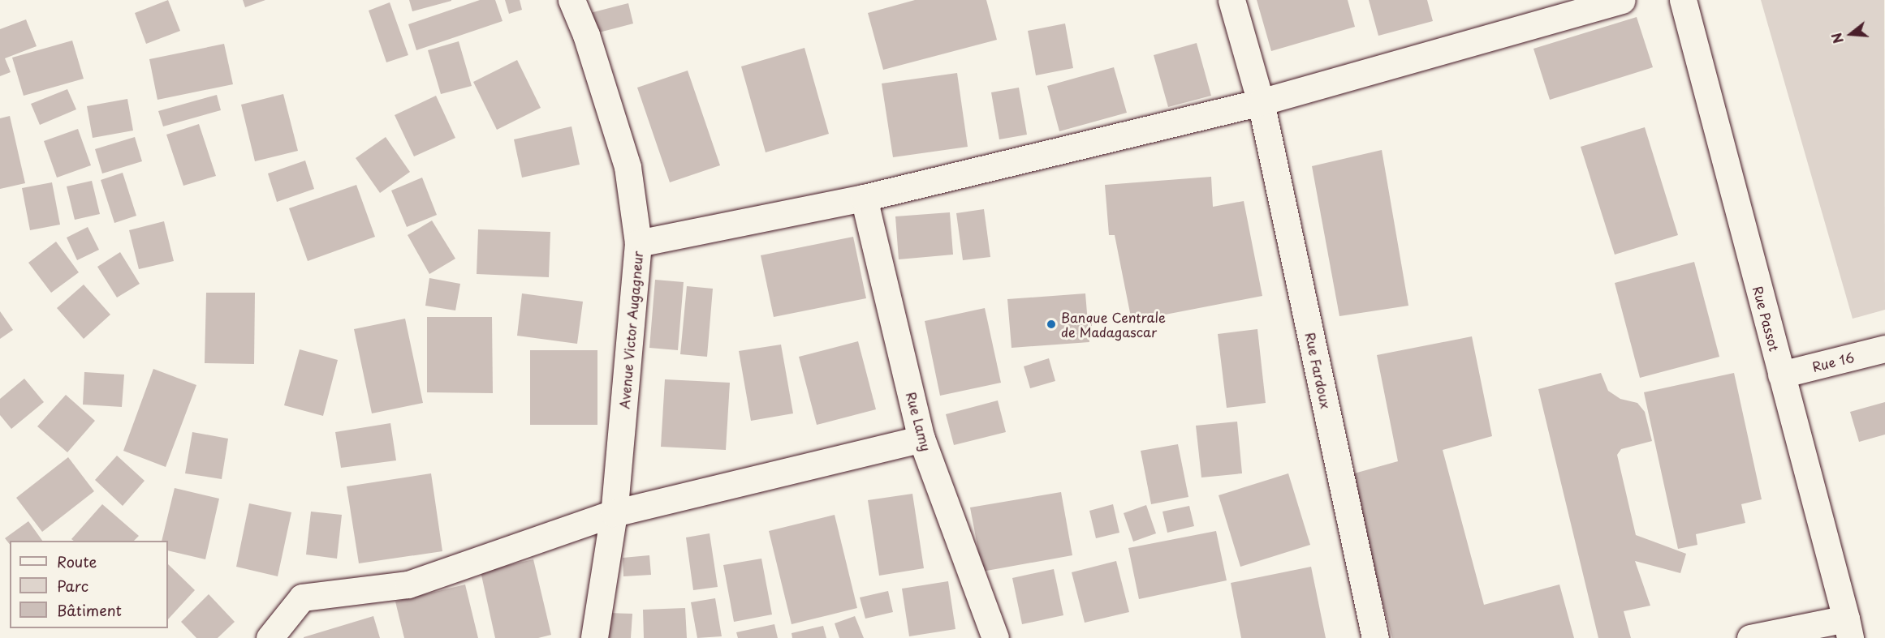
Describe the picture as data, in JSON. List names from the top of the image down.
{
  "streets": {
    "street": [
      "Rue Passot",
      "Avenue Victor Augagneur",
      "Rue 16",
      "Rue Fardoux",
      "Rue Lamy"
    ]
  },
  "crossings": [
    ["Rue Passot", "Rue 16"]
  ],
  "places": ["Banque Centrale de Madagascar"],
  "legend": ["Route", "Parc", "Bâtiment"],
  "north": "left"
}
